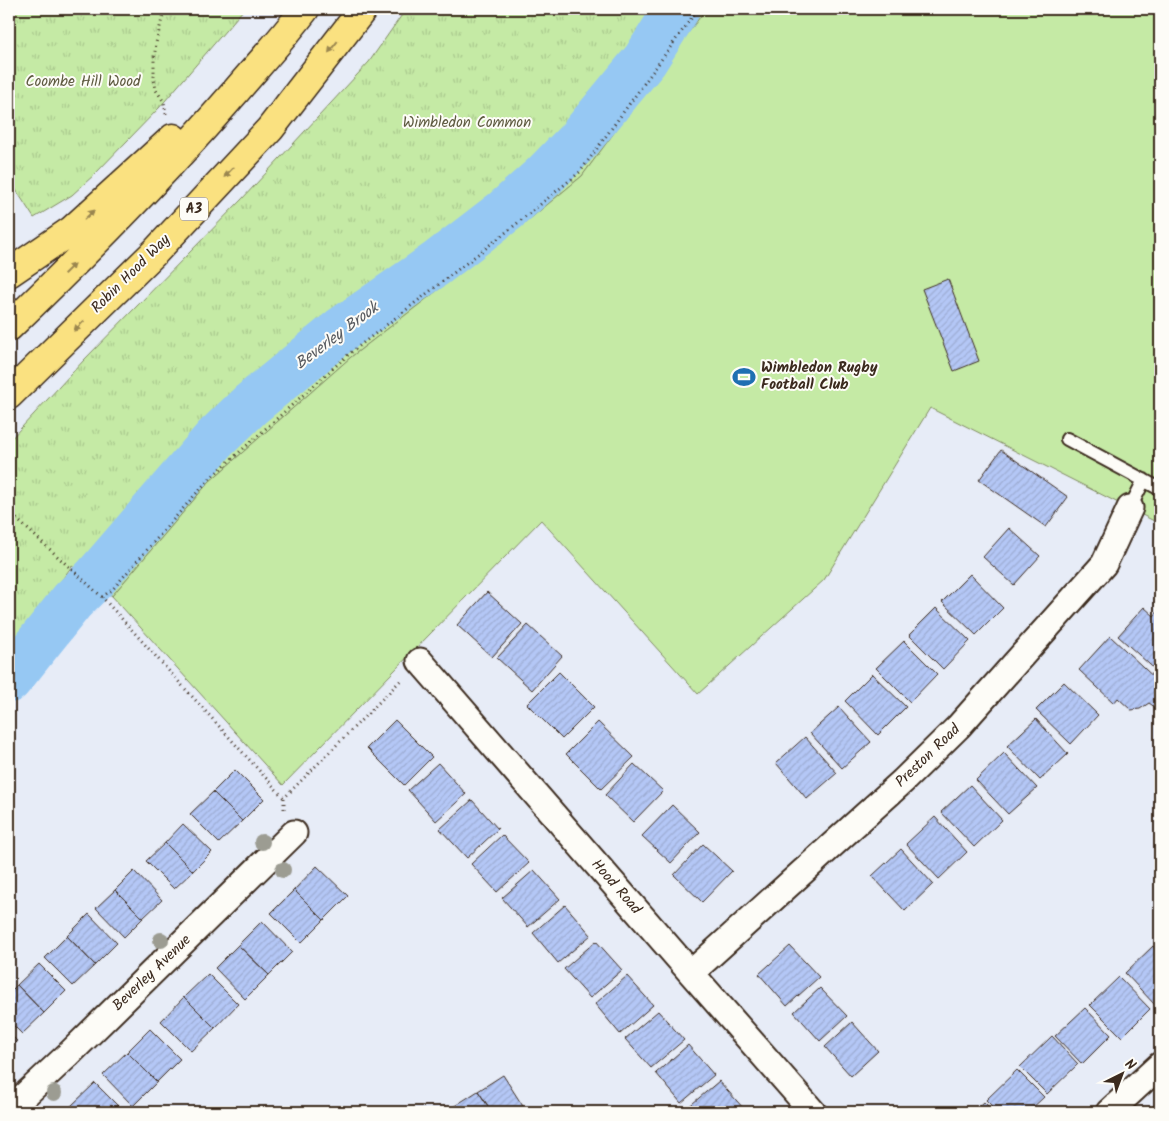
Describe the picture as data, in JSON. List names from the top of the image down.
{
  "streets": {
    "highway": ["A3", "Robin Hood Way"],
    "street": ["Preston Road", "Hood Road", "Beverley Avenue"]
  },
  "crossings": [
    ["Preston Road", "Hood Road"]
  ],
  "water": ["Beverley Brook"],
  "parks": ["Coombe Hill Wood", "Wimbledon Common"],
  "places": {
    "sports": ["Wimbledon Rugby Football Club"]
  },
  "north": "top right"
}
